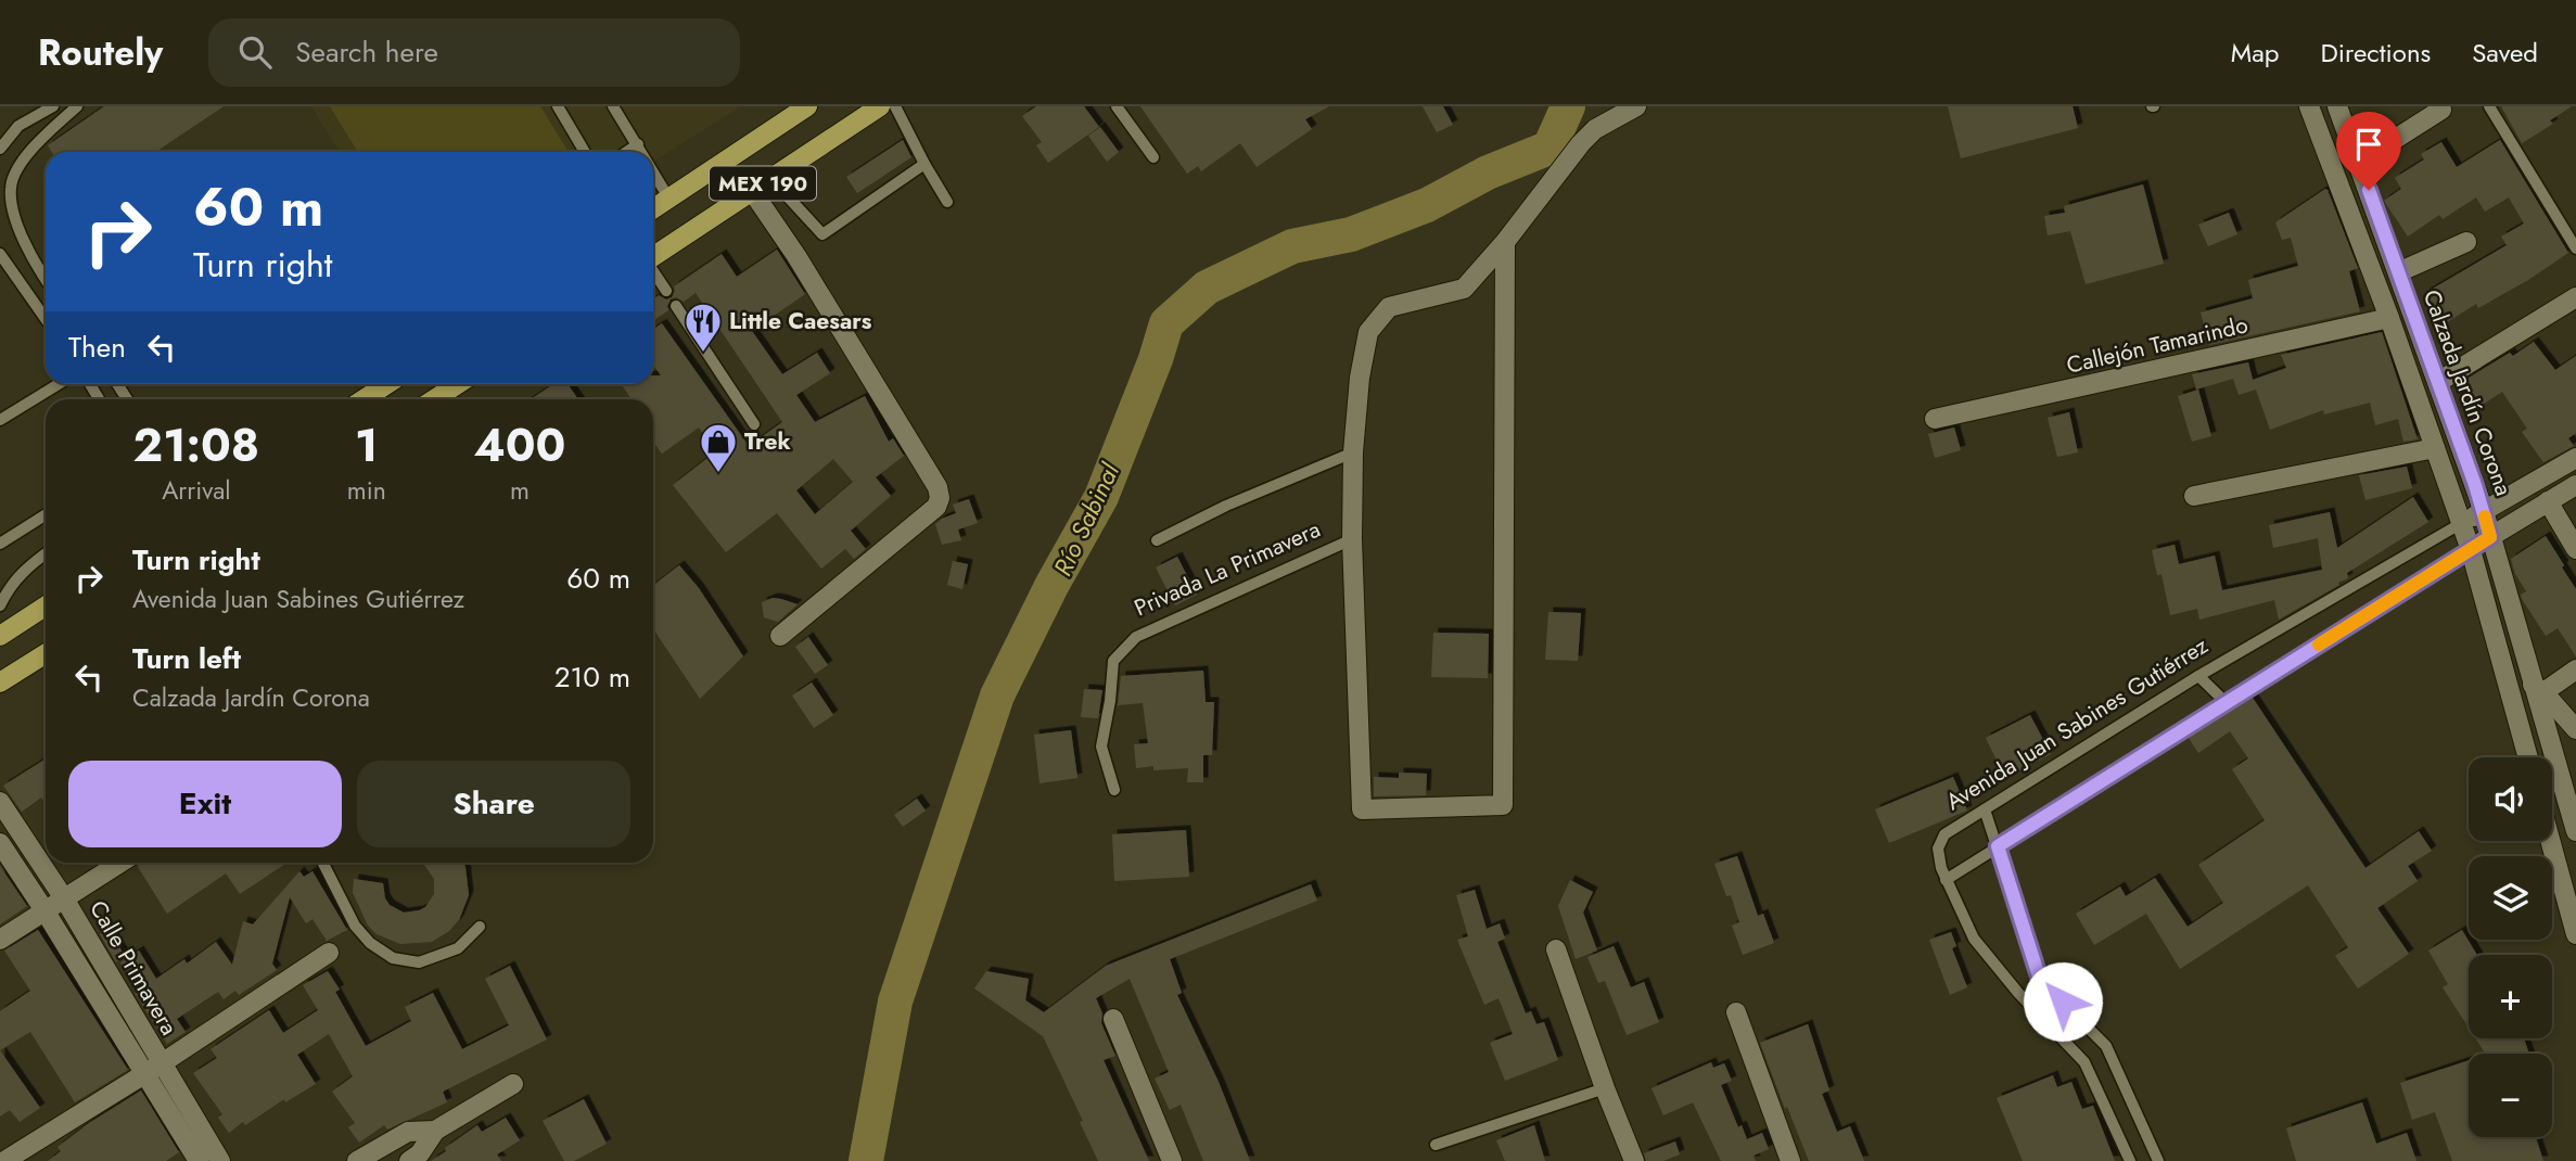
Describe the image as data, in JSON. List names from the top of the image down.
{
  "streets": {
    "main road": ["MEX 190"],
    "street": [
      "Callejón Tamarindo",
      "Calzada Jardín Corona",
      "Privada La Primavera",
      "Avenida Juan Sabines Gutiérrez",
      "Calle Primavera"
    ]
  },
  "crossings": [
    ["Callejón Tamarindo", "Calzada Jardín Corona"],
    ["Calzada Jardín Corona", "Avenida Juan Sabines Gutiérrez"]
  ],
  "water": ["Río Sabinal"],
  "places": {
    "restaurant": ["Little Caesars"],
    "shop": ["Trek"]
  },
  "page": {
    "header": "Routely",
    "search": "Search here",
    "nav": ["Map", "Directions", "Saved"],
    "turn": ["60 m", "Turn right"],
    "then": "Then",
    "eta": [
      "21:08",
      "Arrival",
      "1",
      "min",
      "400",
      "m"
    ],
    "list": [
      {
        "name": "Turn right",
        "note": "Avenida Juan Sabines Gutiérrez",
        "value": "60 m"
      },
      {
        "name": "Turn left",
        "note": "Calzada Jardín Corona",
        "value": "210 m"
      }
    ],
    "buttons": ["Exit", "Share"],
    "map_buttons": ["+", "−"]
  }
}
